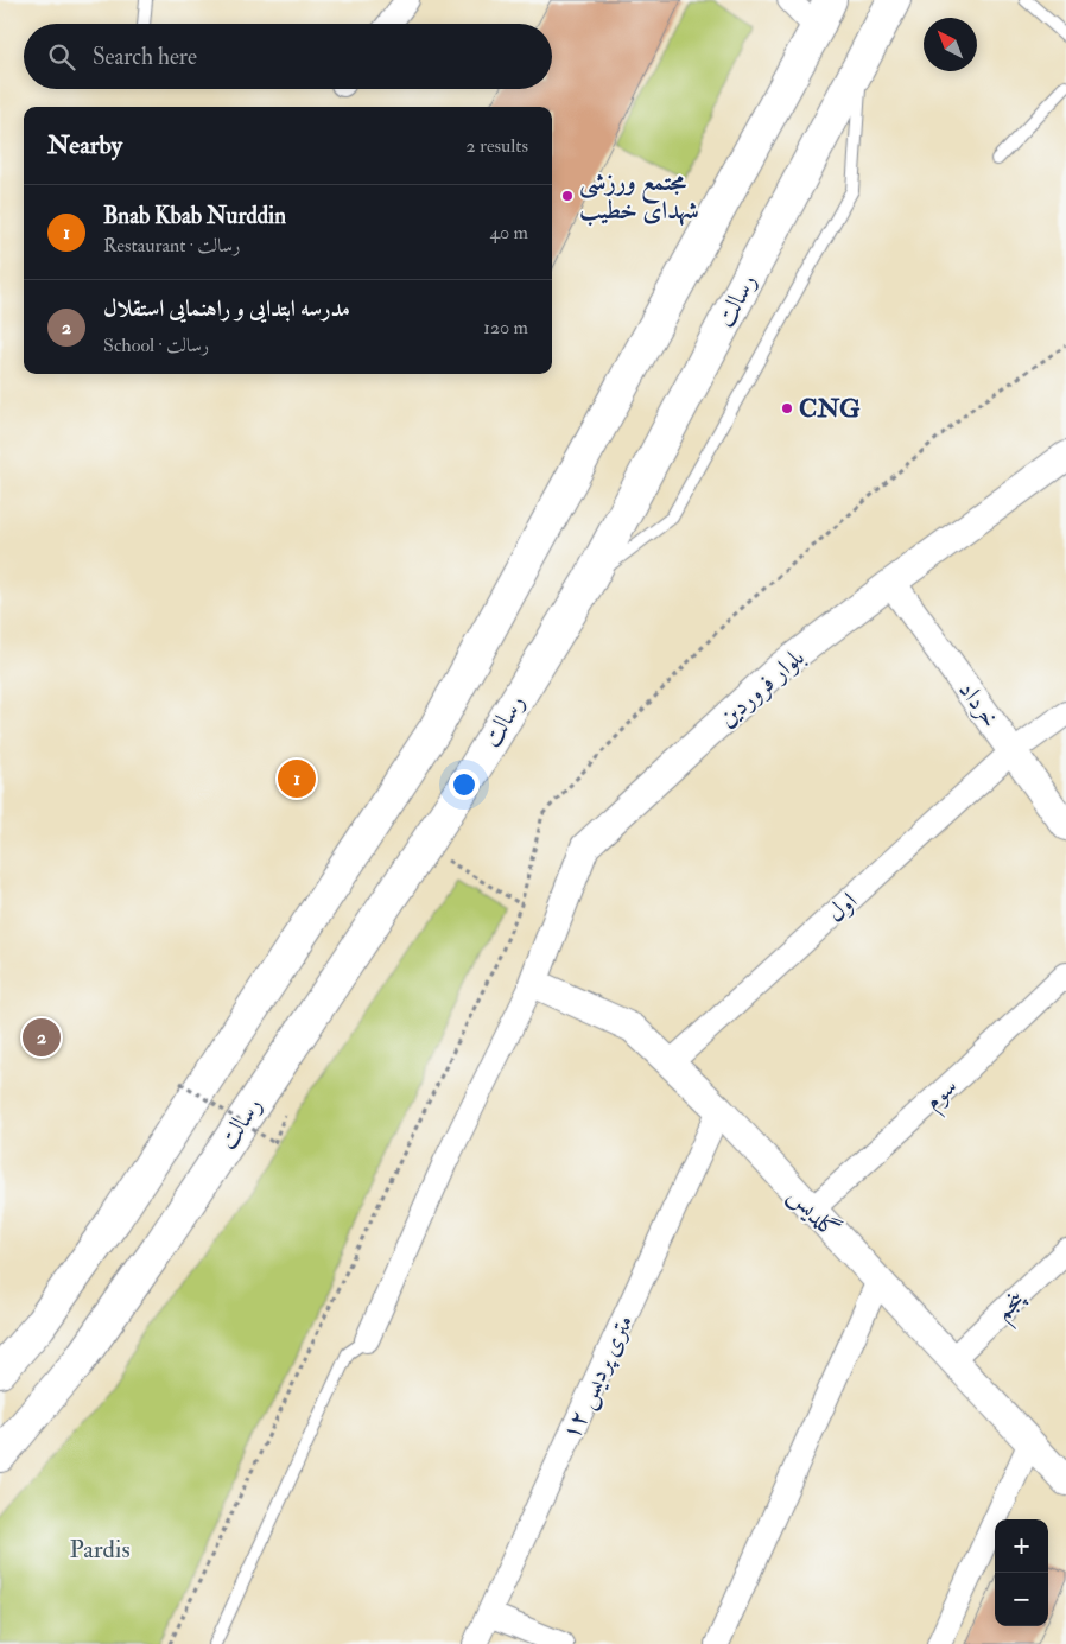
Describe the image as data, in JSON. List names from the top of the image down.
{
  "streets": {
    "main road": ["رسالت"],
    "street": [
      "بلوار فروردین",
      "خرداد",
      "اول",
      "سوم",
      "گلدیس",
      "پنجم",
      "۱۲ متری پردیس"
    ]
  },
  "crossings": [
    ["بلوار فروردین", "خرداد"],
    ["بلوار فروردین", "گلدیس"],
    ["خرداد", "اول"],
    ["اول", "گلدیس"],
    ["سوم", "گلدیس"],
    ["گلدیس", "پنجم"],
    ["گلدیس", "۱۲ متری پردیس"]
  ],
  "parks": ["Pardis"],
  "places": ["مجتمع ورزشی شهدای خطیب", "CNG"],
  "north": "top left",
  "page": {
    "search": "Search here",
    "heading": ["Nearby", "2 results"],
    "list": [
      {
        "mark": "1",
        "name": "Bnab Kbab Nurddin",
        "note": "Restaurant · رسالت",
        "value": "40 m"
      },
      {
        "mark": "2",
        "name": "مدرسه ابتدایی و راهنمایی استقلال",
        "note": "School · رسالت",
        "value": "120 m"
      }
    ],
    "pins": ["1", "2"],
    "map_buttons": ["+", "−"]
  }
}
